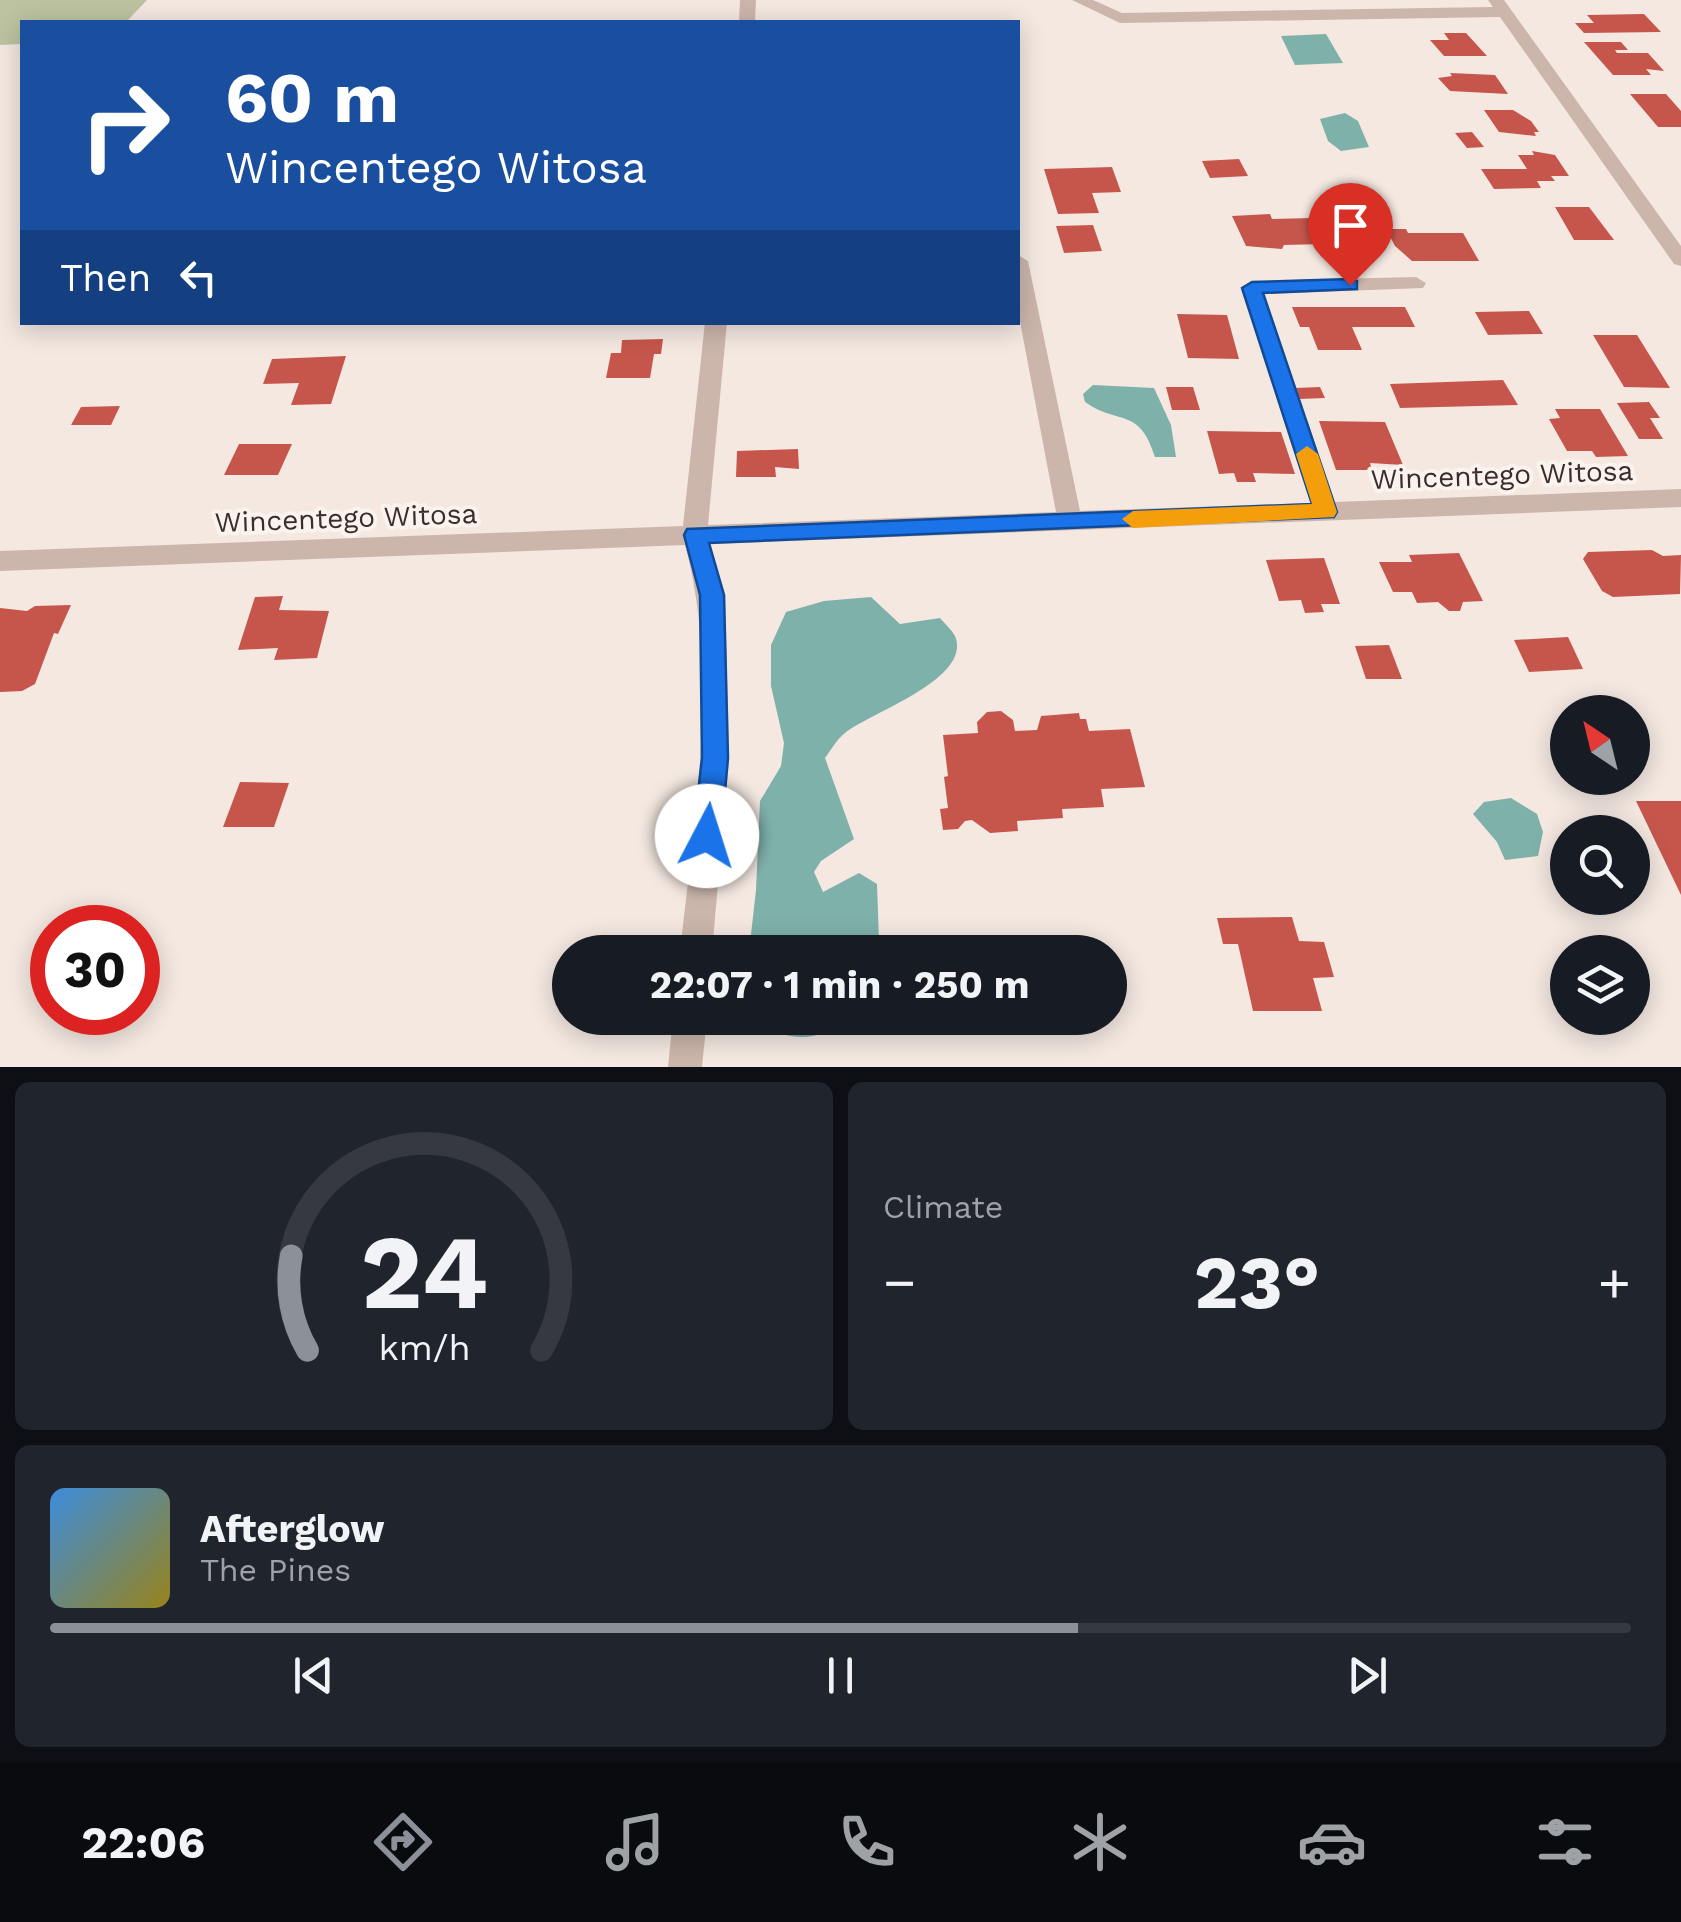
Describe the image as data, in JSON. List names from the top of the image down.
{
  "streets": {
    "street": ["Wincentego Witosa"]
  },
  "north": "top left",
  "page": {
    "turn": ["60 m", "Wincentego Witosa"],
    "then": "Then",
    "limit": "30",
    "trip": "22:07 · 1 min · 250 m",
    "tile": "Climate",
    "heat": ["−", "23°", "+"],
    "song": ["Afterglow", "The Pines"],
    "tabs": "22:06",
    "gauge": ["24", "km/h"]
  }
}
